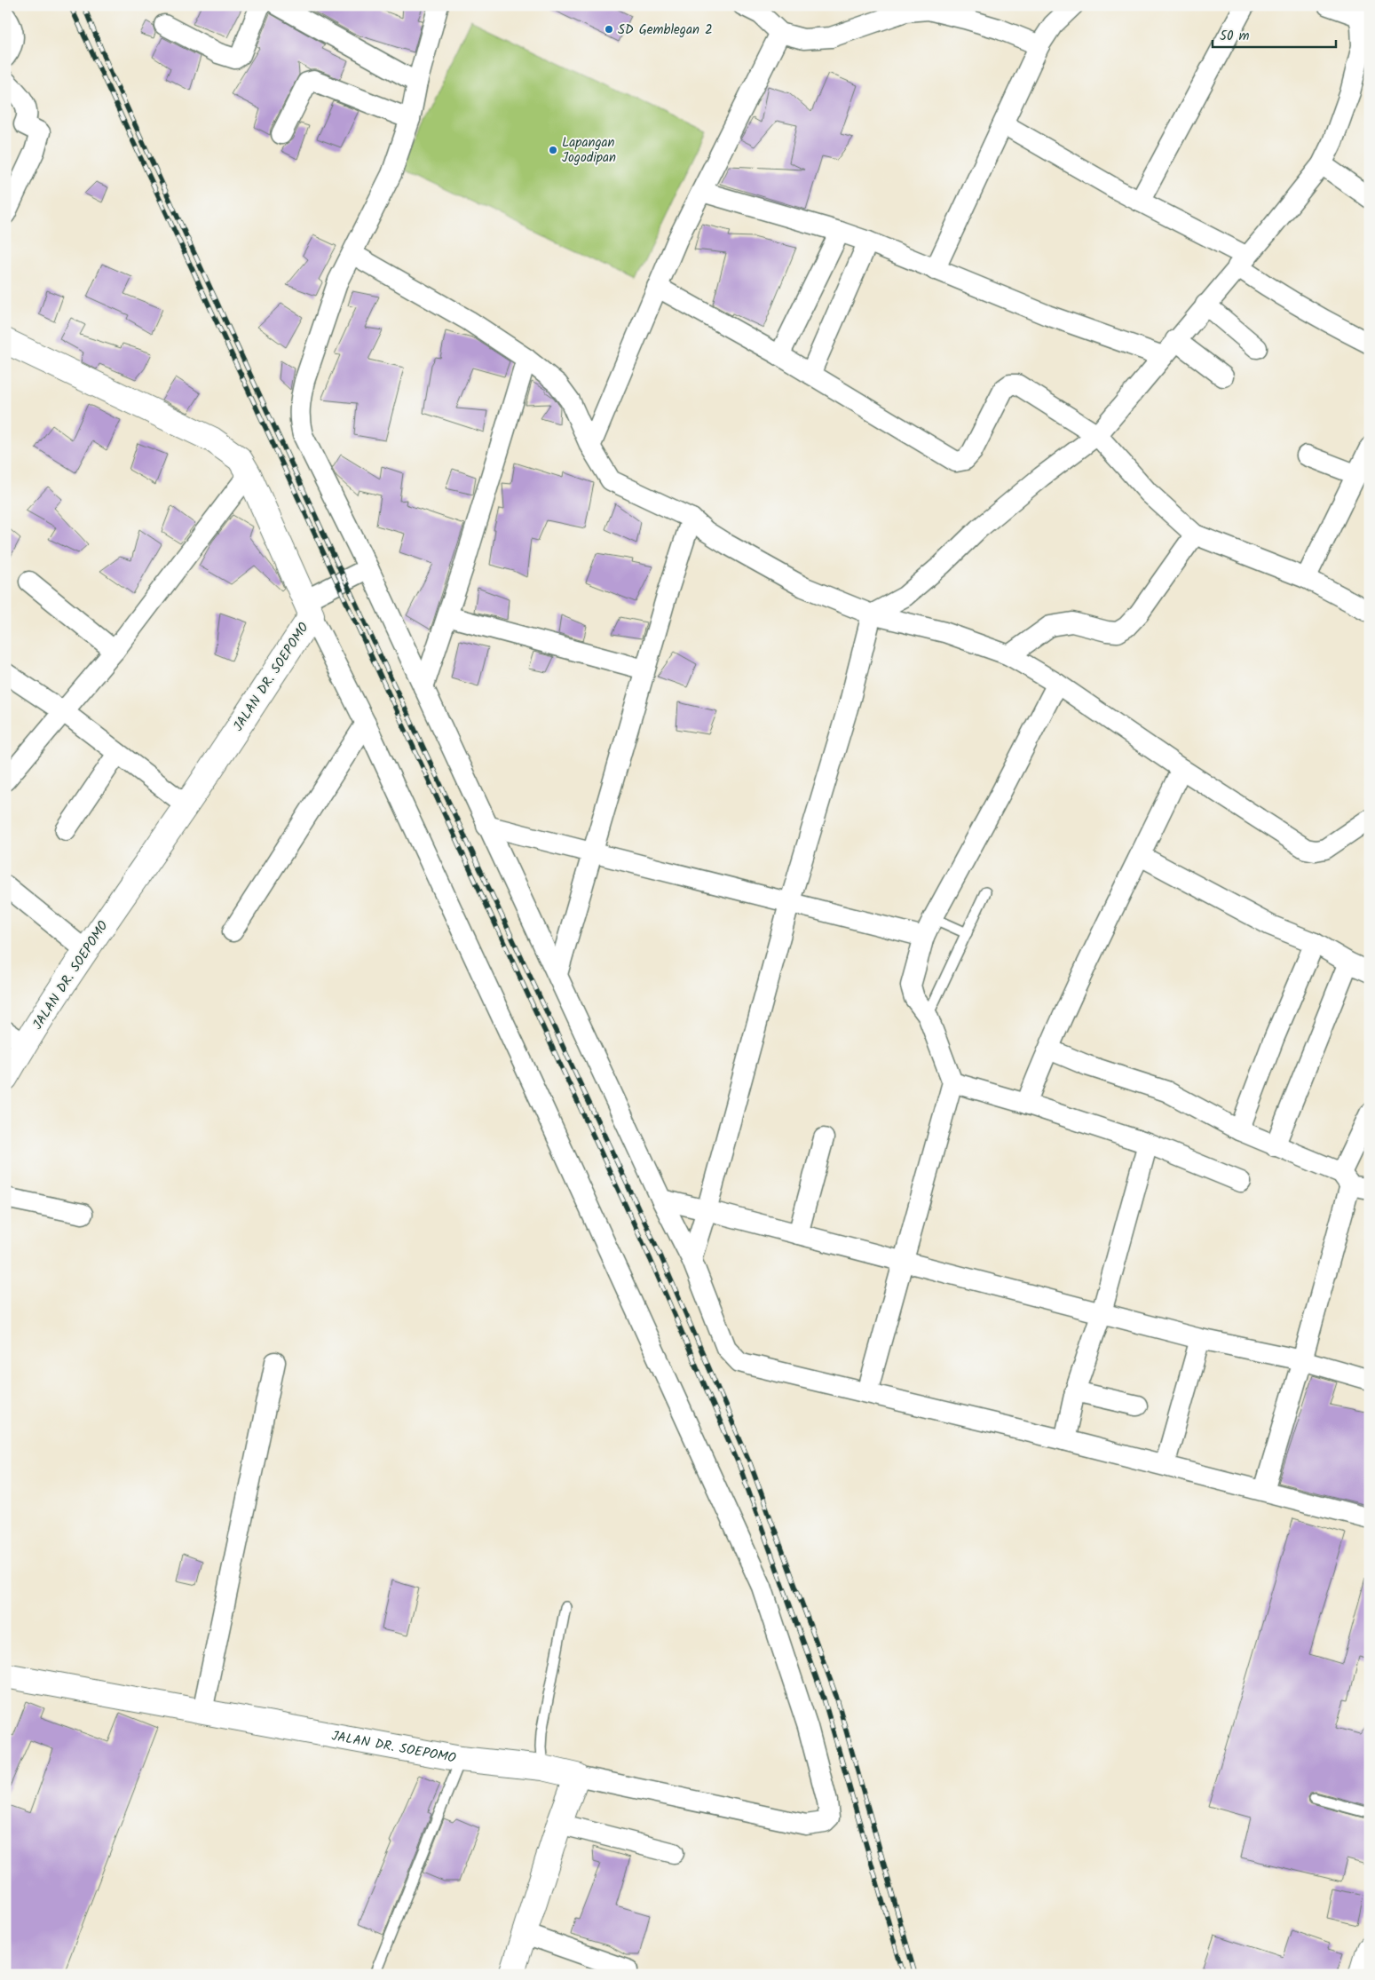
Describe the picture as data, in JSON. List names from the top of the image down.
{
  "streets": {
    "street": ["JALAN DR. SOEPOMO"]
  },
  "places": ["SD Gemblegan 2", "Lapangan Jogodipan"],
  "scale_bar": "50 m"
}
